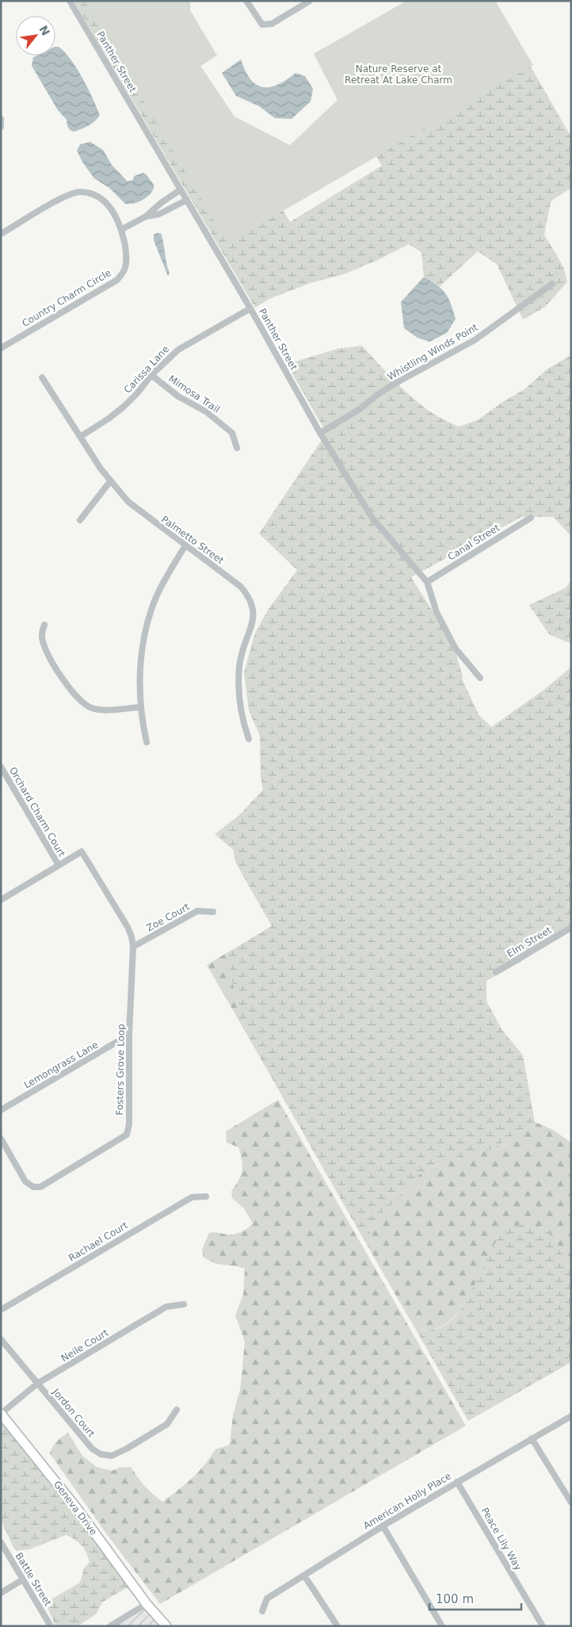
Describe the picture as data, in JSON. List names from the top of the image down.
{
  "streets": {
    "main road": ["Geneva Drive"],
    "street": [
      "Panther Street",
      "Country Charm Circle",
      "Whistling Winds Point",
      "Carissa Lane",
      "Mimosa Trail",
      "Palmetto Street",
      "Canal Street",
      "Orchard Charm Court",
      "Zoe Court",
      "Elm Street",
      "Lemongrass Lane",
      "Fosters Grove Loop",
      "Rachael Court",
      "Neile Court",
      "Jordon Court",
      "American Holly Place",
      "Peace Lily Way",
      "Battle Street"
    ]
  },
  "crossings": [
    ["Panther Street", "Whistling Winds Point"],
    ["Panther Street", "Carissa Lane"],
    ["Panther Street", "Canal Street"],
    ["Carissa Lane", "Mimosa Trail"],
    ["Carissa Lane", "Palmetto Street"],
    ["Orchard Charm Court", "Fosters Grove Loop"],
    ["Zoe Court", "Fosters Grove Loop"],
    ["Lemongrass Lane", "Fosters Grove Loop"],
    ["Neile Court", "Jordon Court"],
    ["Neile Court", "Geneva Drive"],
    ["American Holly Place", "Peace Lily Way"]
  ],
  "parks": ["Nature Reserve at Retreat At Lake Charm"],
  "scale_bar": "100 m",
  "north": "top right"
}
